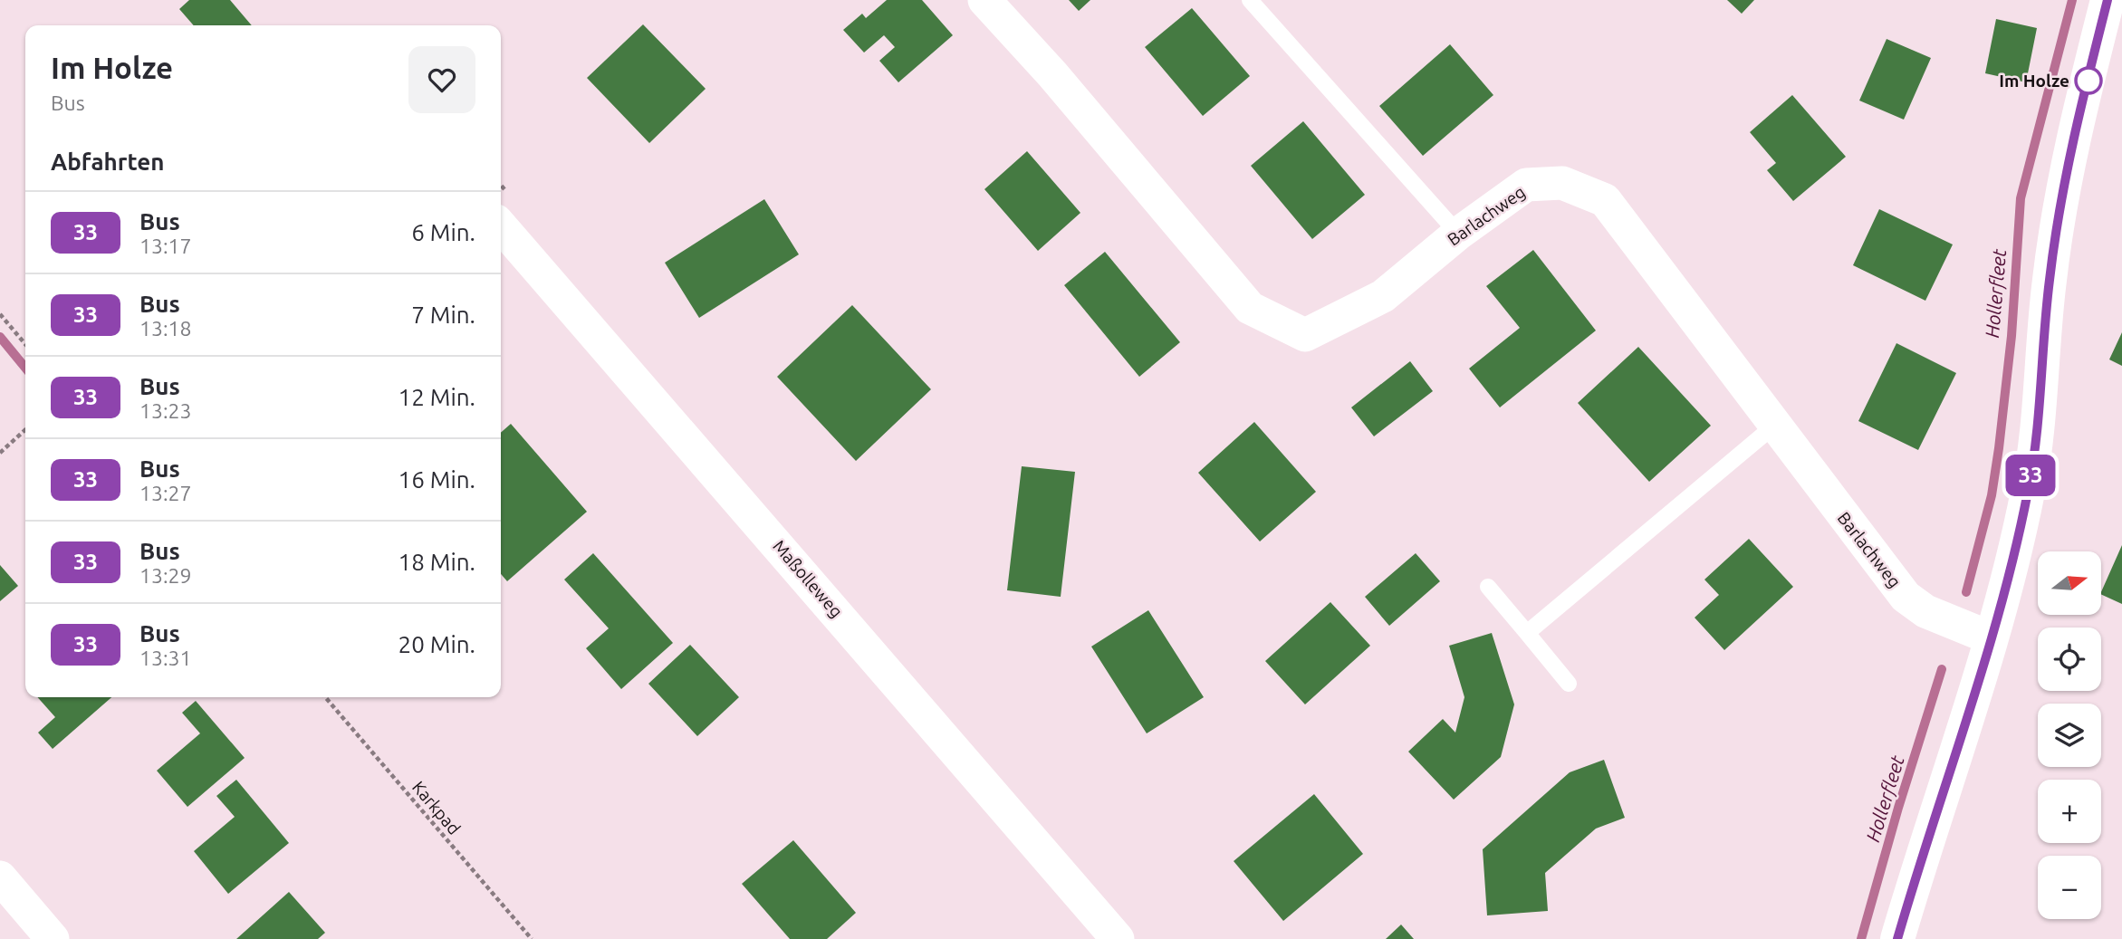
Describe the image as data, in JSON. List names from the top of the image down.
{
  "streets": {
    "street": ["Barlachweg", "Maßolleweg"],
    "path": ["Karkpad"]
  },
  "water": ["Hollerfleet"],
  "places": ["Im Holze"],
  "lines": ["bus line 33"],
  "north": "right",
  "page": {
    "on_map": "33",
    "heading": [
      ["Im Holze", "Bus"],
      "Abfahrten"
    ],
    "list": [
      {
        "mark": "33",
        "name": "Bus",
        "note": "13:17",
        "value": "6 Min."
      },
      {
        "mark": "33",
        "name": "Bus",
        "note": "13:18",
        "value": "7 Min."
      },
      {
        "mark": "33",
        "name": "Bus",
        "note": "13:23",
        "value": "12 Min."
      },
      {
        "mark": "33",
        "name": "Bus",
        "note": "13:27",
        "value": "16 Min."
      },
      {
        "mark": "33",
        "name": "Bus",
        "note": "13:29",
        "value": "18 Min."
      },
      {
        "mark": "33",
        "name": "Bus",
        "note": "13:31",
        "value": "20 Min."
      }
    ],
    "map_buttons": ["+", "−"]
  }
}
